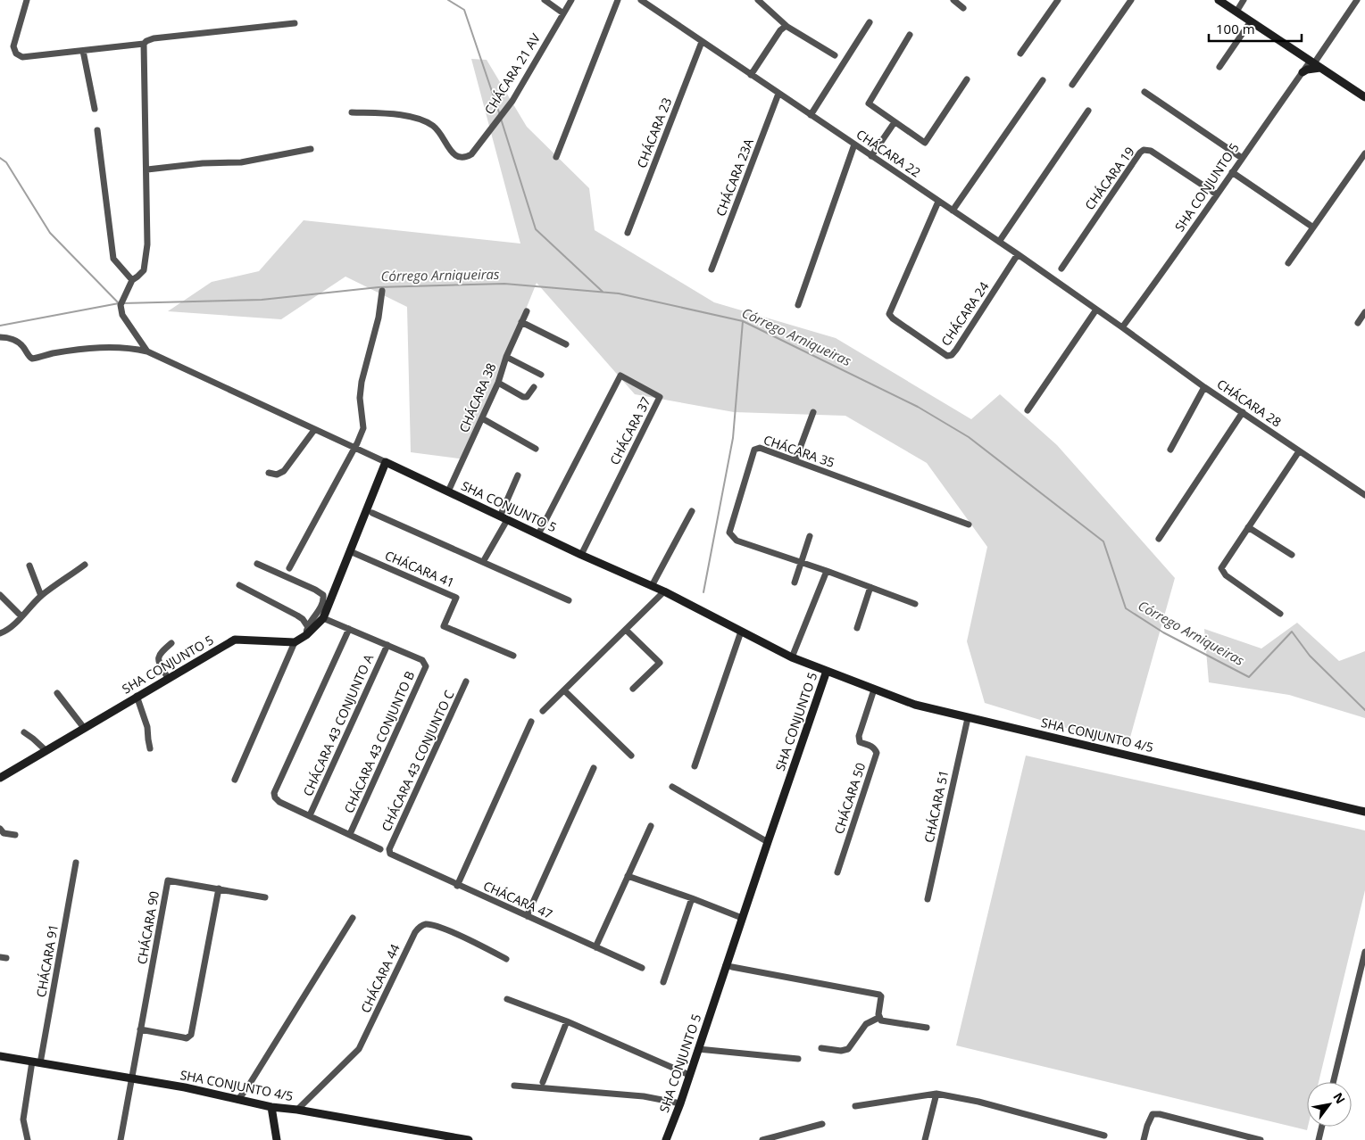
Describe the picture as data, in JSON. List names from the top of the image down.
{
  "streets": {
    "street": [
      "CHÁCARA 21 AV",
      "CHÁCARA 23",
      "CHÁCARA 22",
      "CHÁCARA 23A",
      "CHÁCARA 19",
      "SHA CONJUNTO 5",
      "CHÁCARA 24",
      "CHÁCARA 38",
      "CHÁCARA 28",
      "CHÁCARA 37",
      "CHÁCARA 35",
      "CHÁCARA 41",
      "CHÁCARA 43 CONJUNTO A",
      "SHA CONJUNTO 4/5",
      "CHÁCARA 43 CONJUNTO B",
      "CHÁCARA 43 CONJUNTO C",
      "CHÁCARA 50",
      "CHÁCARA 51",
      "CHÁCARA 47",
      "CHÁCARA 90",
      "CHÁCARA 91",
      "CHÁCARA 44"
    ]
  },
  "crossings": [
    ["CHÁCARA 23", "CHÁCARA 22"],
    ["CHÁCARA 22", "CHÁCARA 23A"],
    ["CHÁCARA 22", "SHA CONJUNTO 5"],
    ["CHÁCARA 22", "CHÁCARA 24"],
    ["CHÁCARA 22", "CHÁCARA 28"],
    ["CHÁCARA 19", "SHA CONJUNTO 5"],
    ["SHA CONJUNTO 5", "CHÁCARA 38"],
    ["SHA CONJUNTO 5", "CHÁCARA 28"],
    ["SHA CONJUNTO 5", "CHÁCARA 37"],
    ["SHA CONJUNTO 5", "SHA CONJUNTO 4/5"],
    ["CHÁCARA 43 CONJUNTO A", "CHÁCARA 43 CONJUNTO B"],
    ["SHA CONJUNTO 4/5", "CHÁCARA 50"],
    ["SHA CONJUNTO 4/5", "CHÁCARA 51"],
    ["SHA CONJUNTO 4/5", "CHÁCARA 90"],
    ["SHA CONJUNTO 4/5", "CHÁCARA 91"],
    ["SHA CONJUNTO 4/5", "CHÁCARA 44"],
    ["CHÁCARA 43 CONJUNTO C", "CHÁCARA 47"]
  ],
  "water": ["Córrego Arniqueiras"],
  "scale_bar": "100 m",
  "north": "top right"
}
